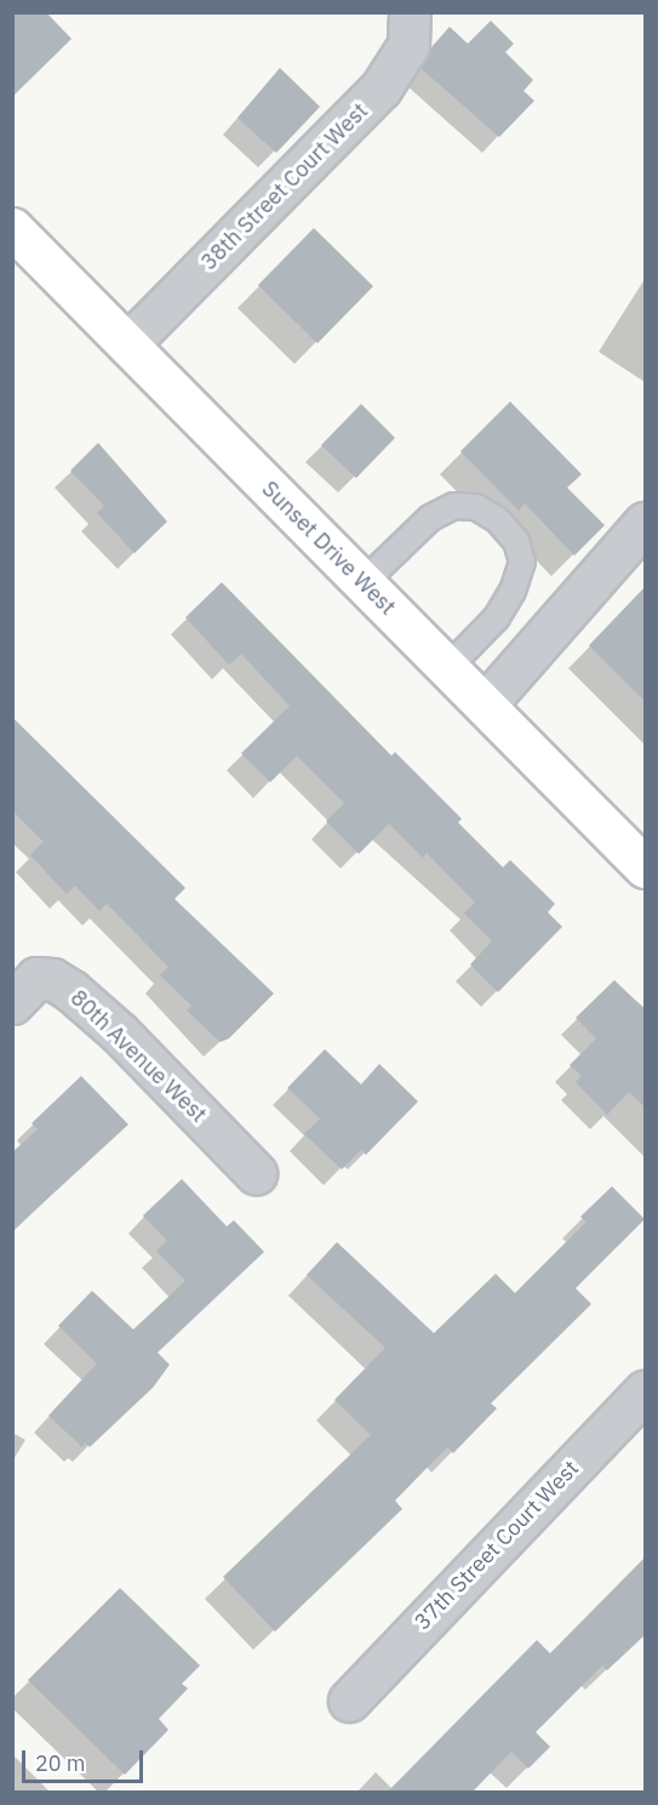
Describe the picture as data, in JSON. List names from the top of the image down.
{
  "streets": {
    "street": [
      "38th Street Court West",
      "Sunset Drive West",
      "80th Avenue West",
      "37th Street Court West"
    ]
  },
  "crossings": [
    ["38th Street Court West", "Sunset Drive West"]
  ],
  "scale_bar": "20 m"
}
